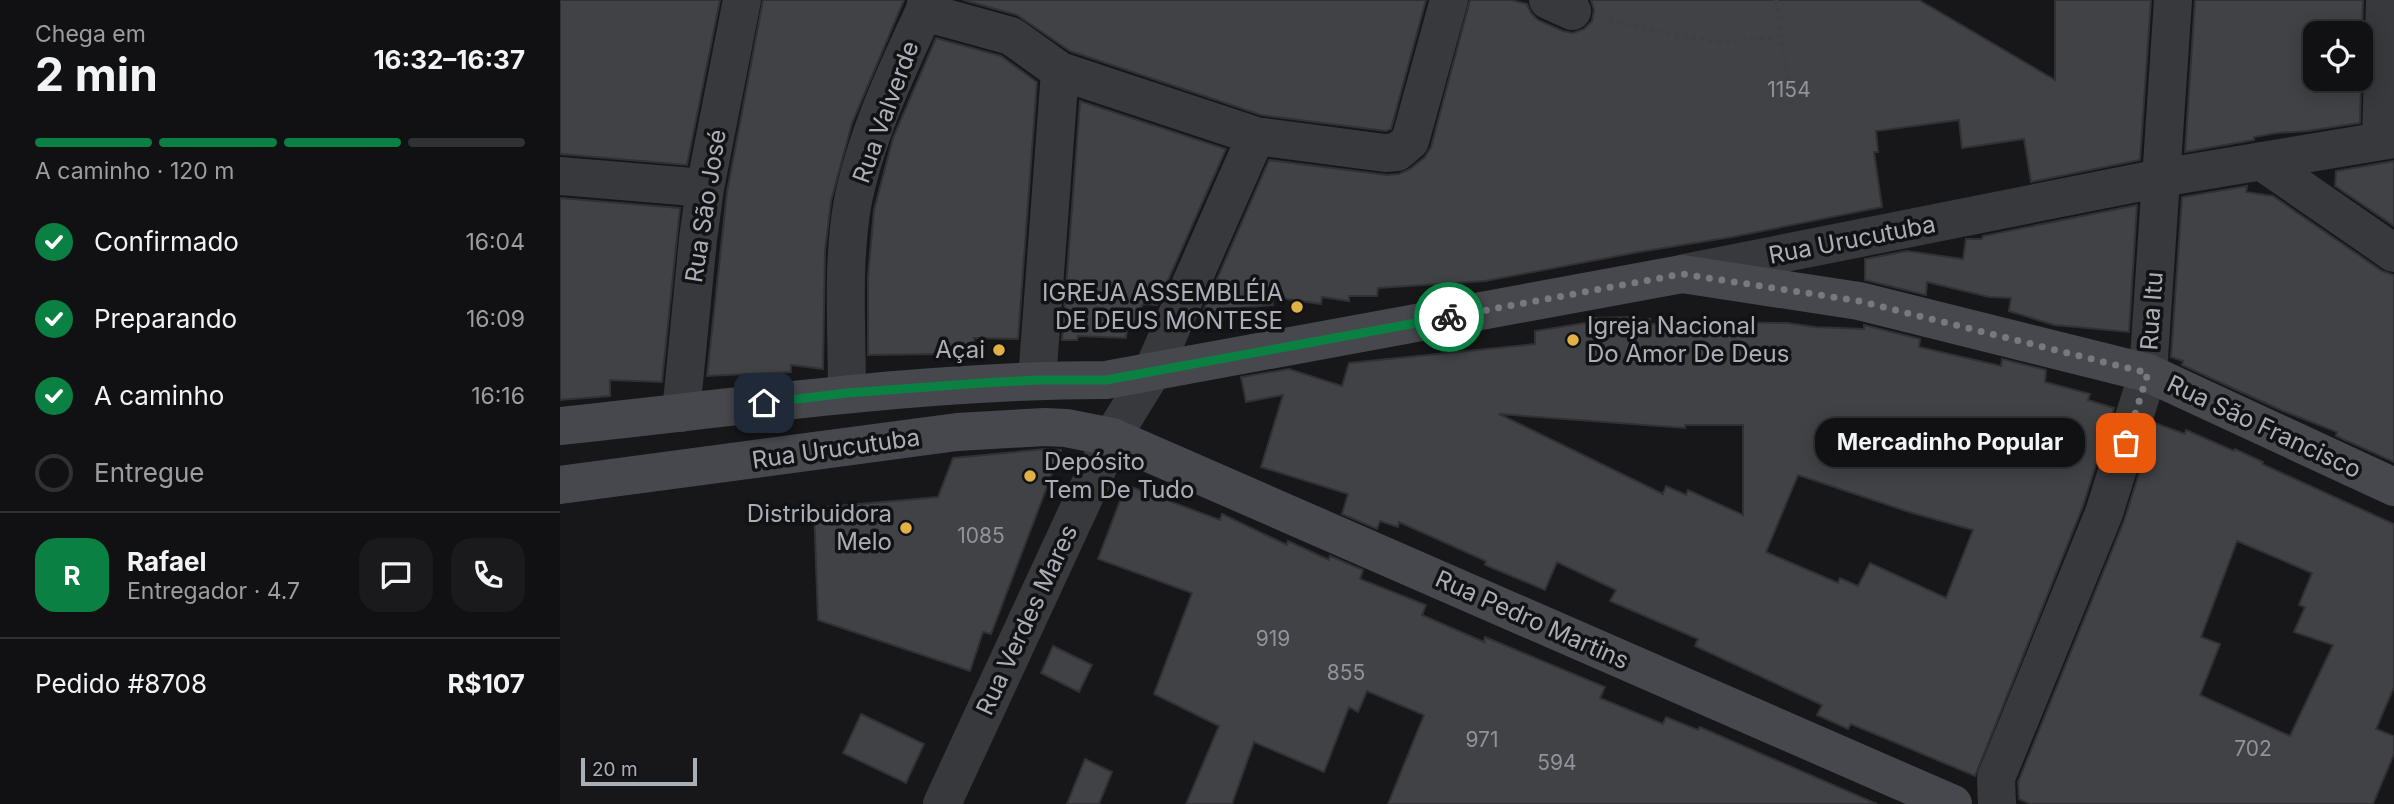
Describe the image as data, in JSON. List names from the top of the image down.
{
  "streets": {
    "street": [
      "Rua Valverde",
      "Rua São José",
      "Rua Urucutuba",
      "Rua Itu",
      "Rua São Francisco",
      "Rua Verdes Mares",
      "Rua Pedro Martins"
    ]
  },
  "crossings": [
    ["Rua Valverde", "Rua Urucutuba"],
    ["Rua São José", "Rua Urucutuba"],
    ["Rua Urucutuba", "Rua Itu"],
    ["Rua Urucutuba", "Rua São Francisco"],
    ["Rua Urucutuba", "Rua Verdes Mares"],
    ["Rua Urucutuba", "Rua Pedro Martins"],
    ["Rua Itu", "Rua São Francisco"],
    ["Rua Verdes Mares", "Rua Pedro Martins"]
  ],
  "places": [
    "IGREJA ASSEMBLÉIA DE DEUS MONTESE",
    "Igreja Nacional Do Amor De Deus",
    "Açai",
    "Mercadinho Popular",
    "Depósito Tem De Tudo",
    "Distribuidora Melo"
  ],
  "house_numbers": [
    "1154",
    "1085",
    "919",
    "855",
    "971",
    "702",
    "594"
  ],
  "scale_bar": "20 m",
  "page": {
    "heading": ["2 min", "Chega em", "16:32–16:37"],
    "panel": [
      "Rafael",
      "Entregador · 4.7",
      "Pedido #8708",
      "R$107"
    ],
    "bar": "A caminho · 120 m",
    "list": [
      ["Confirmado", "16:04"],
      ["Preparando", "16:09"],
      ["A caminho", "16:16"],
      "Entregue"
    ],
    "bubble": "Mercadinho Popular",
    "round": "R",
    "scale": "20 m"
  }
}
